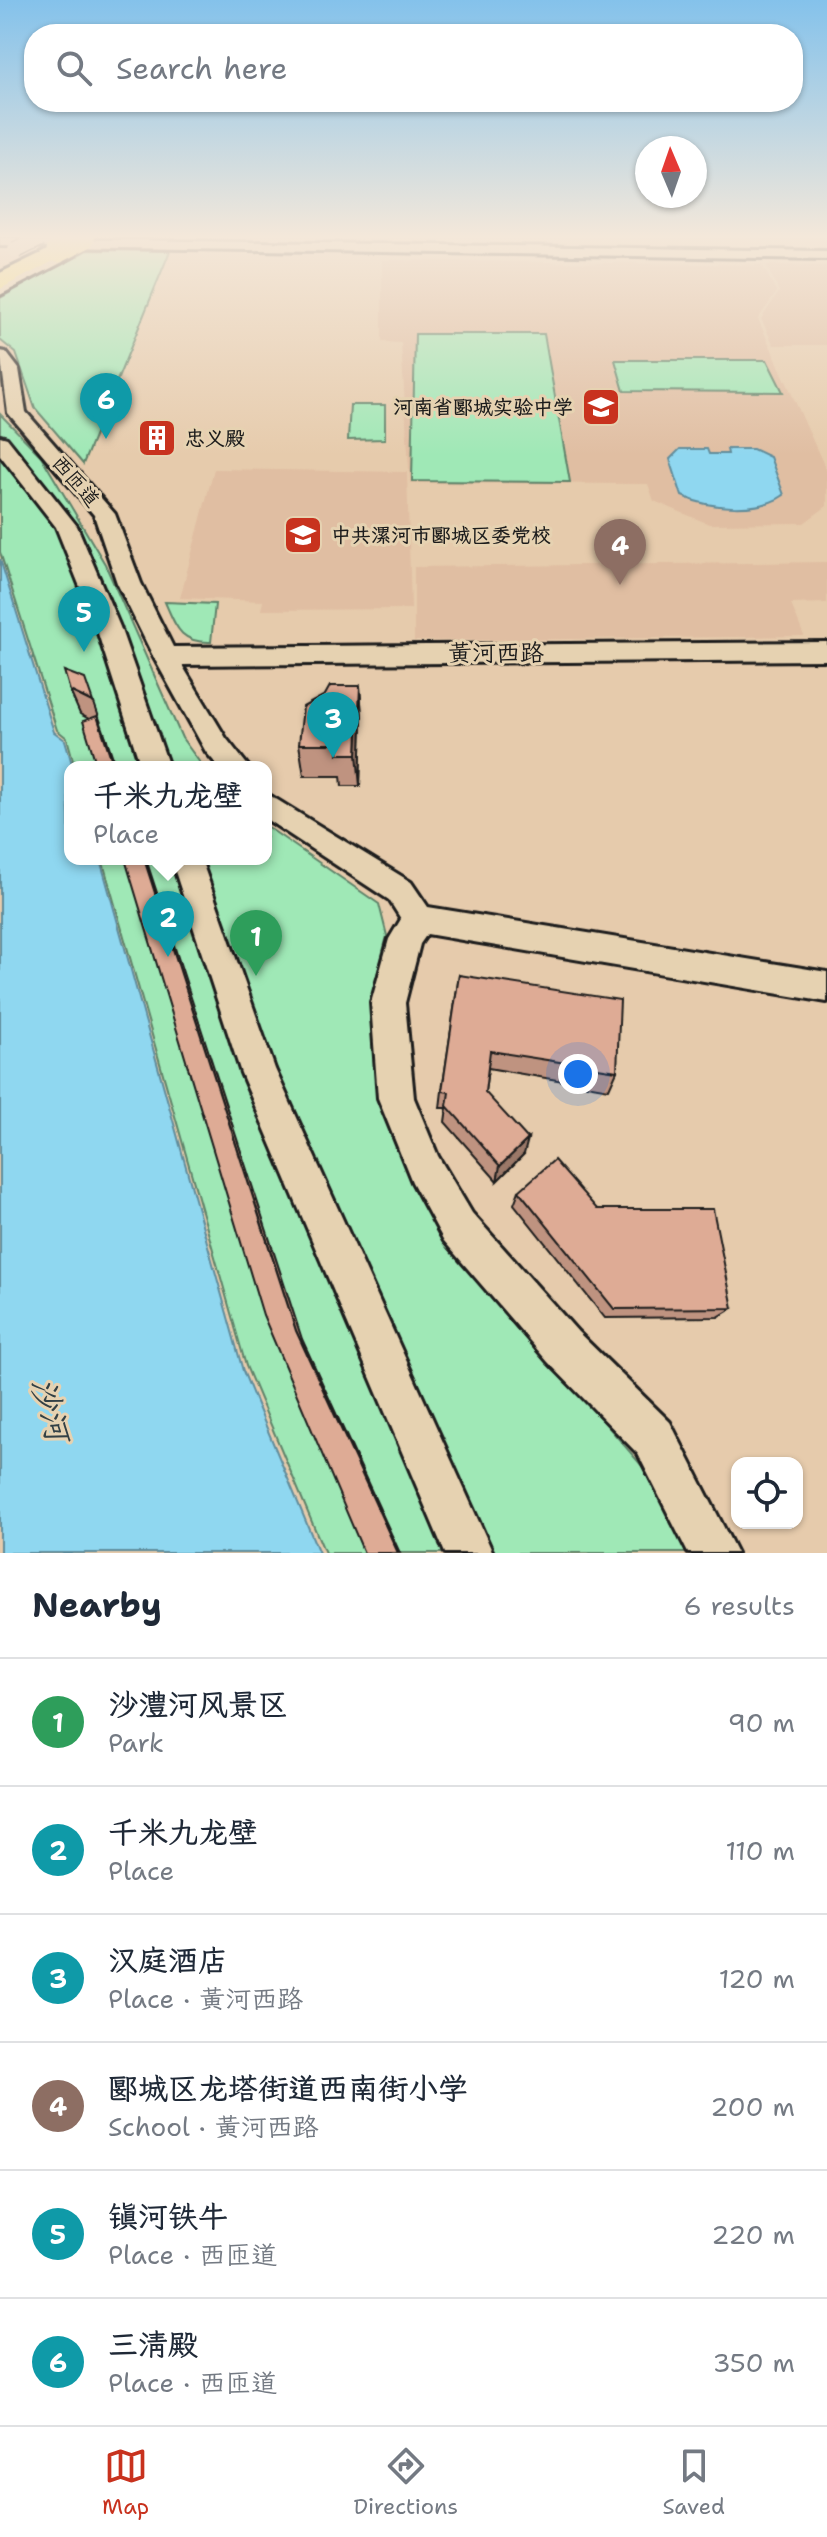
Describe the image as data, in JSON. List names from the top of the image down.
{
  "streets": {
    "street": ["西匝道", "黄河西路"]
  },
  "crossings": [
    ["西匝道", "黄河西路"]
  ],
  "water": ["沙河"],
  "places": {
    "school or university": ["河南省郾城实验中学", "中共漯河市郾城区委党校"],
    "building": ["忠义殿"]
  },
  "north": "top",
  "page": {
    "search": "Search here",
    "pins": [
      "6",
      "4",
      "5",
      "3",
      "2",
      "1"
    ],
    "popup": ["千米九龙壁", "Place"],
    "heading": ["Nearby", "6 results"],
    "list": [
      {
        "mark": "1",
        "name": "沙澧河风景区",
        "note": "Park",
        "value": "90 m"
      },
      {
        "mark": "2",
        "name": "千米九龙壁",
        "note": "Place",
        "value": "110 m"
      },
      {
        "mark": "3",
        "name": "汉庭酒店",
        "note": "Place · 黄河西路",
        "value": "120 m"
      },
      {
        "mark": "4",
        "name": "郾城区龙塔街道西南街小学",
        "note": "School · 黄河西路",
        "value": "200 m"
      },
      {
        "mark": "5",
        "name": "镇河铁牛",
        "note": "Place · 西匝道",
        "value": "220 m"
      },
      {
        "mark": "6",
        "name": "三清殿",
        "note": "Place · 西匝道",
        "value": "350 m"
      }
    ],
    "nav": ["Map", "Directions", "Saved"]
  }
}
